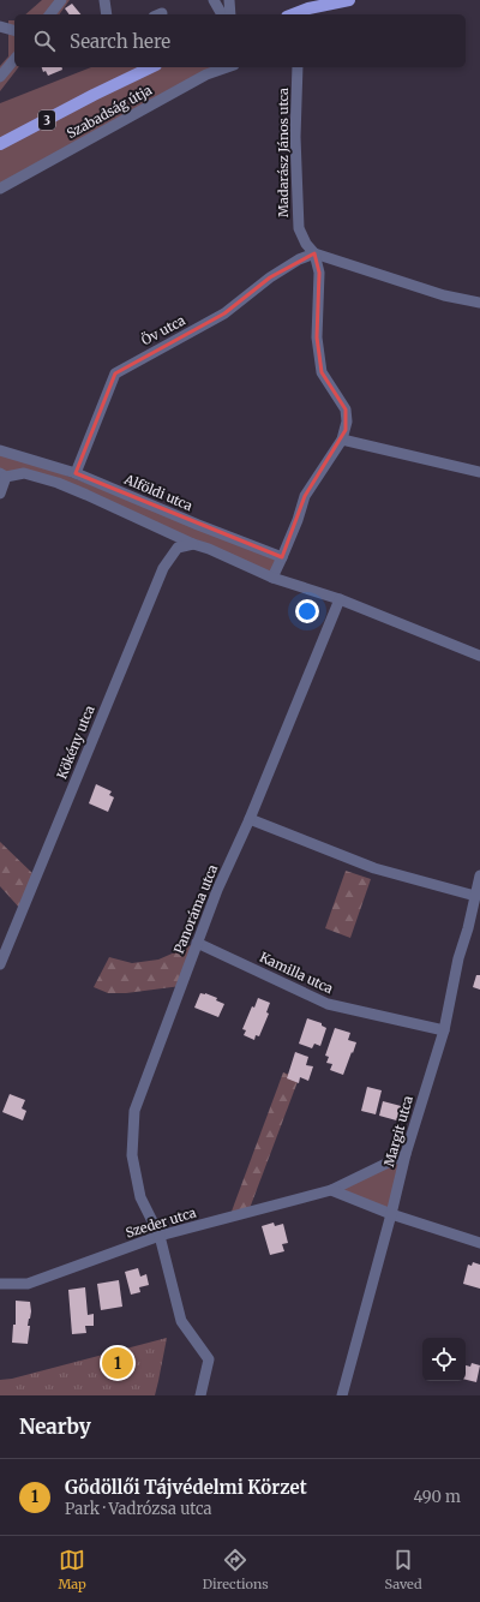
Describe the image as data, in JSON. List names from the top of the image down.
{
  "streets": {
    "main road": ["Szabadság útja", "3"],
    "street": [
      "Madarász János utca",
      "Öv utca",
      "Alföldi utca",
      "Kökény utca",
      "Panoráma utca",
      "Kamilla utca",
      "Margit utca",
      "Szeder utca"
    ]
  },
  "crossings": [
    ["Madarász János utca", "Öv utca"],
    ["Madarász János utca", "Alföldi utca"],
    ["Öv utca", "Alföldi utca"],
    ["Panoráma utca", "Kamilla utca"],
    ["Panoráma utca", "Szeder utca"],
    ["Kamilla utca", "Margit utca"],
    ["Margit utca", "Szeder utca"]
  ],
  "page": {
    "search": "Search here",
    "pins": "1",
    "heading": "Nearby",
    "list": [
      {
        "mark": "1",
        "name": "Gödöllői Tájvédelmi Körzet",
        "note": "Park · Vadrózsa utca",
        "value": "490 m"
      }
    ],
    "nav": ["Map", "Directions", "Saved"]
  }
}
